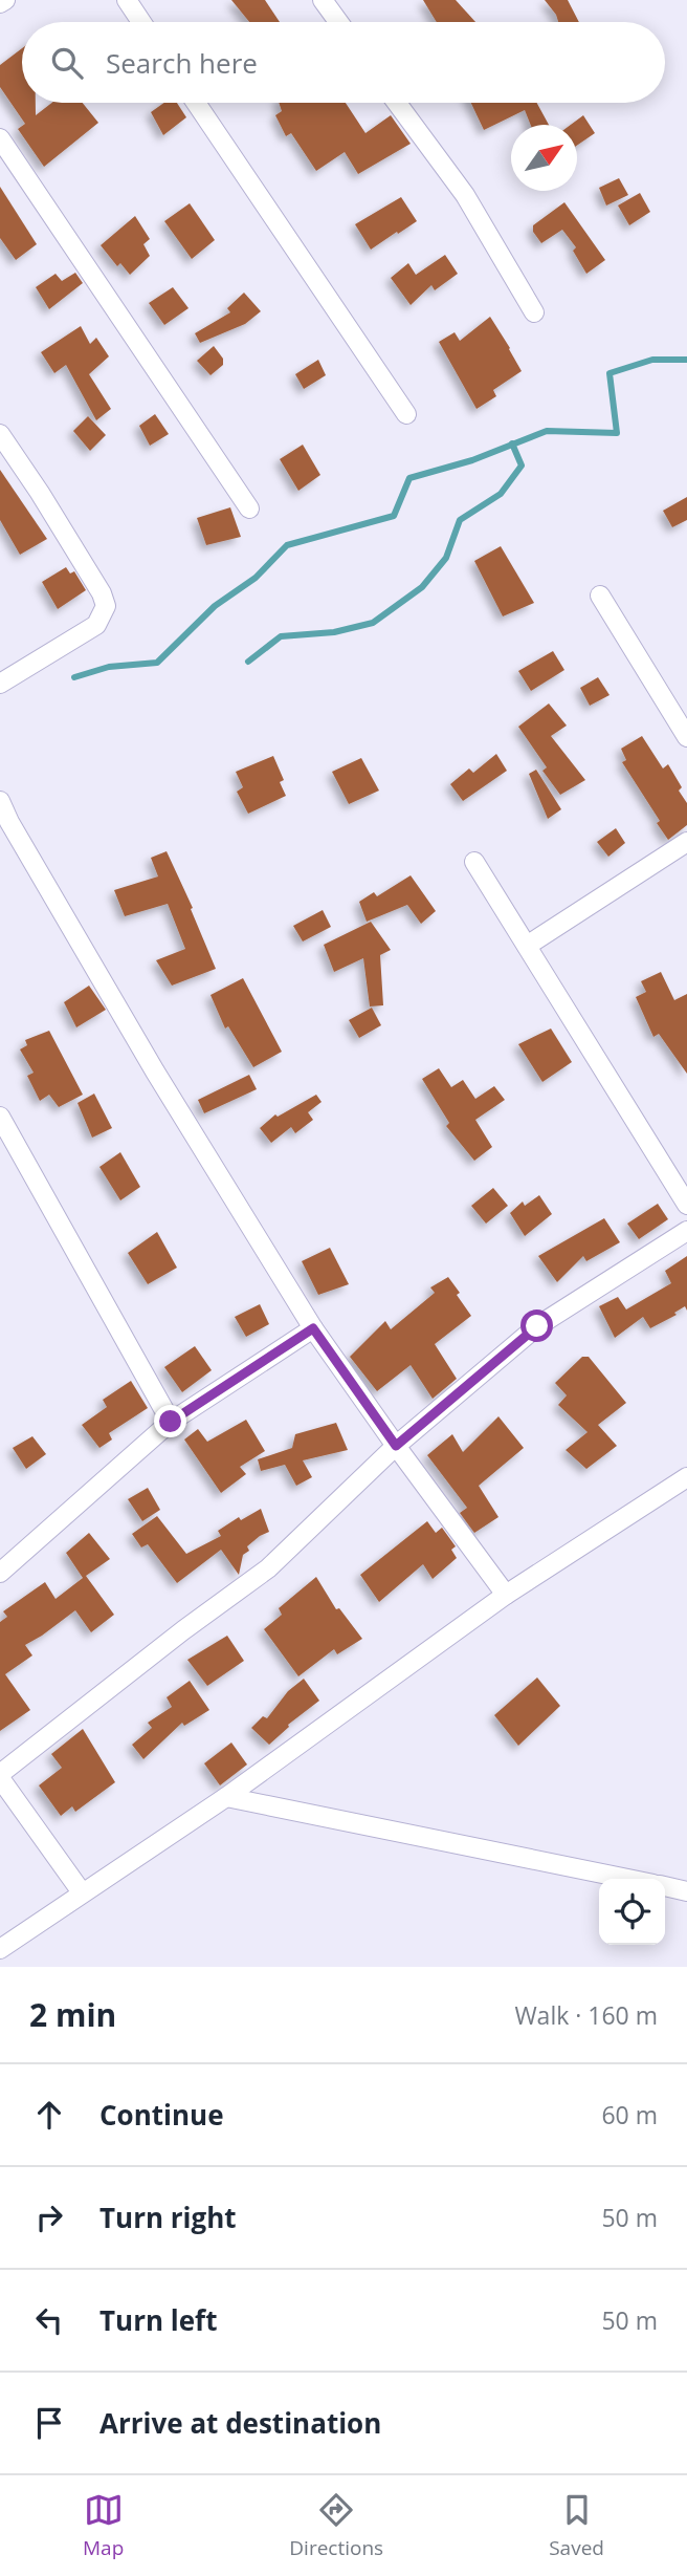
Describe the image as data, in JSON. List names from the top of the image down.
{
  "north": "top right",
  "page": {
    "search": "Search here",
    "heading": ["2 min", "Walk · 160 m"],
    "list": [
      ["Continue", "60 m"],
      ["Turn right", "50 m"],
      ["Turn left", "50 m"],
      "Arrive at destination"
    ],
    "nav": ["Map", "Directions", "Saved"]
  }
}
